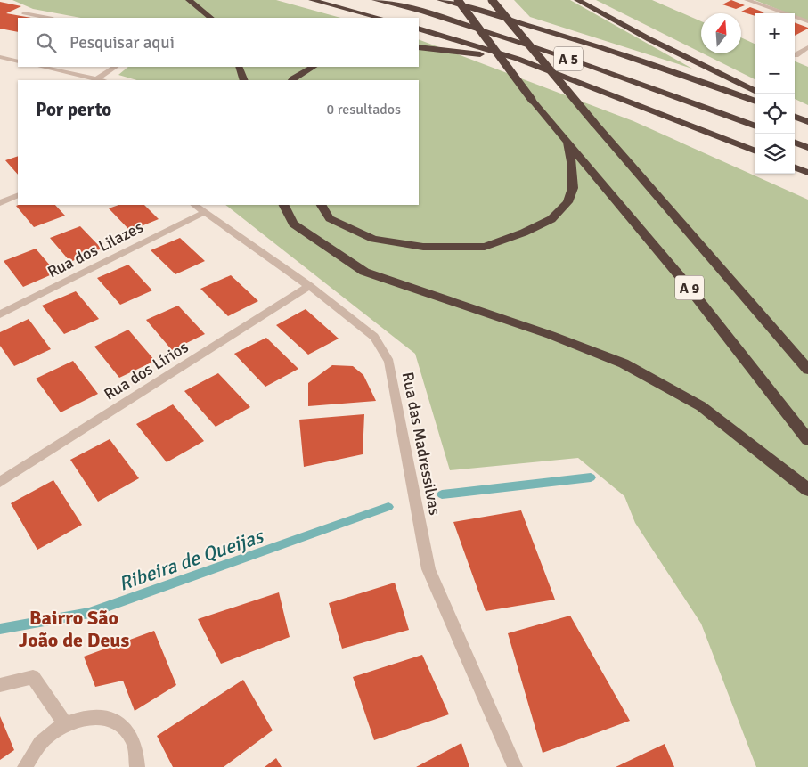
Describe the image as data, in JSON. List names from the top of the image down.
{
  "streets": {
    "highway": ["A 5", "A 9"],
    "street": ["Rua dos Lilazes", "Rua dos Lírios", "Rua das Madressilvas"]
  },
  "crossings": [
    ["Rua dos Lilazes", "Rua das Madressilvas"],
    ["Rua dos Lírios", "Rua das Madressilvas"]
  ],
  "districts": ["Bairro São João de Deus"],
  "water": ["Ribeira de Queijas"],
  "north": "top",
  "page": {
    "map_buttons": ["+", "−"],
    "search": "Pesquisar aqui",
    "heading": ["Por perto", "0 resultados"]
  }
}
